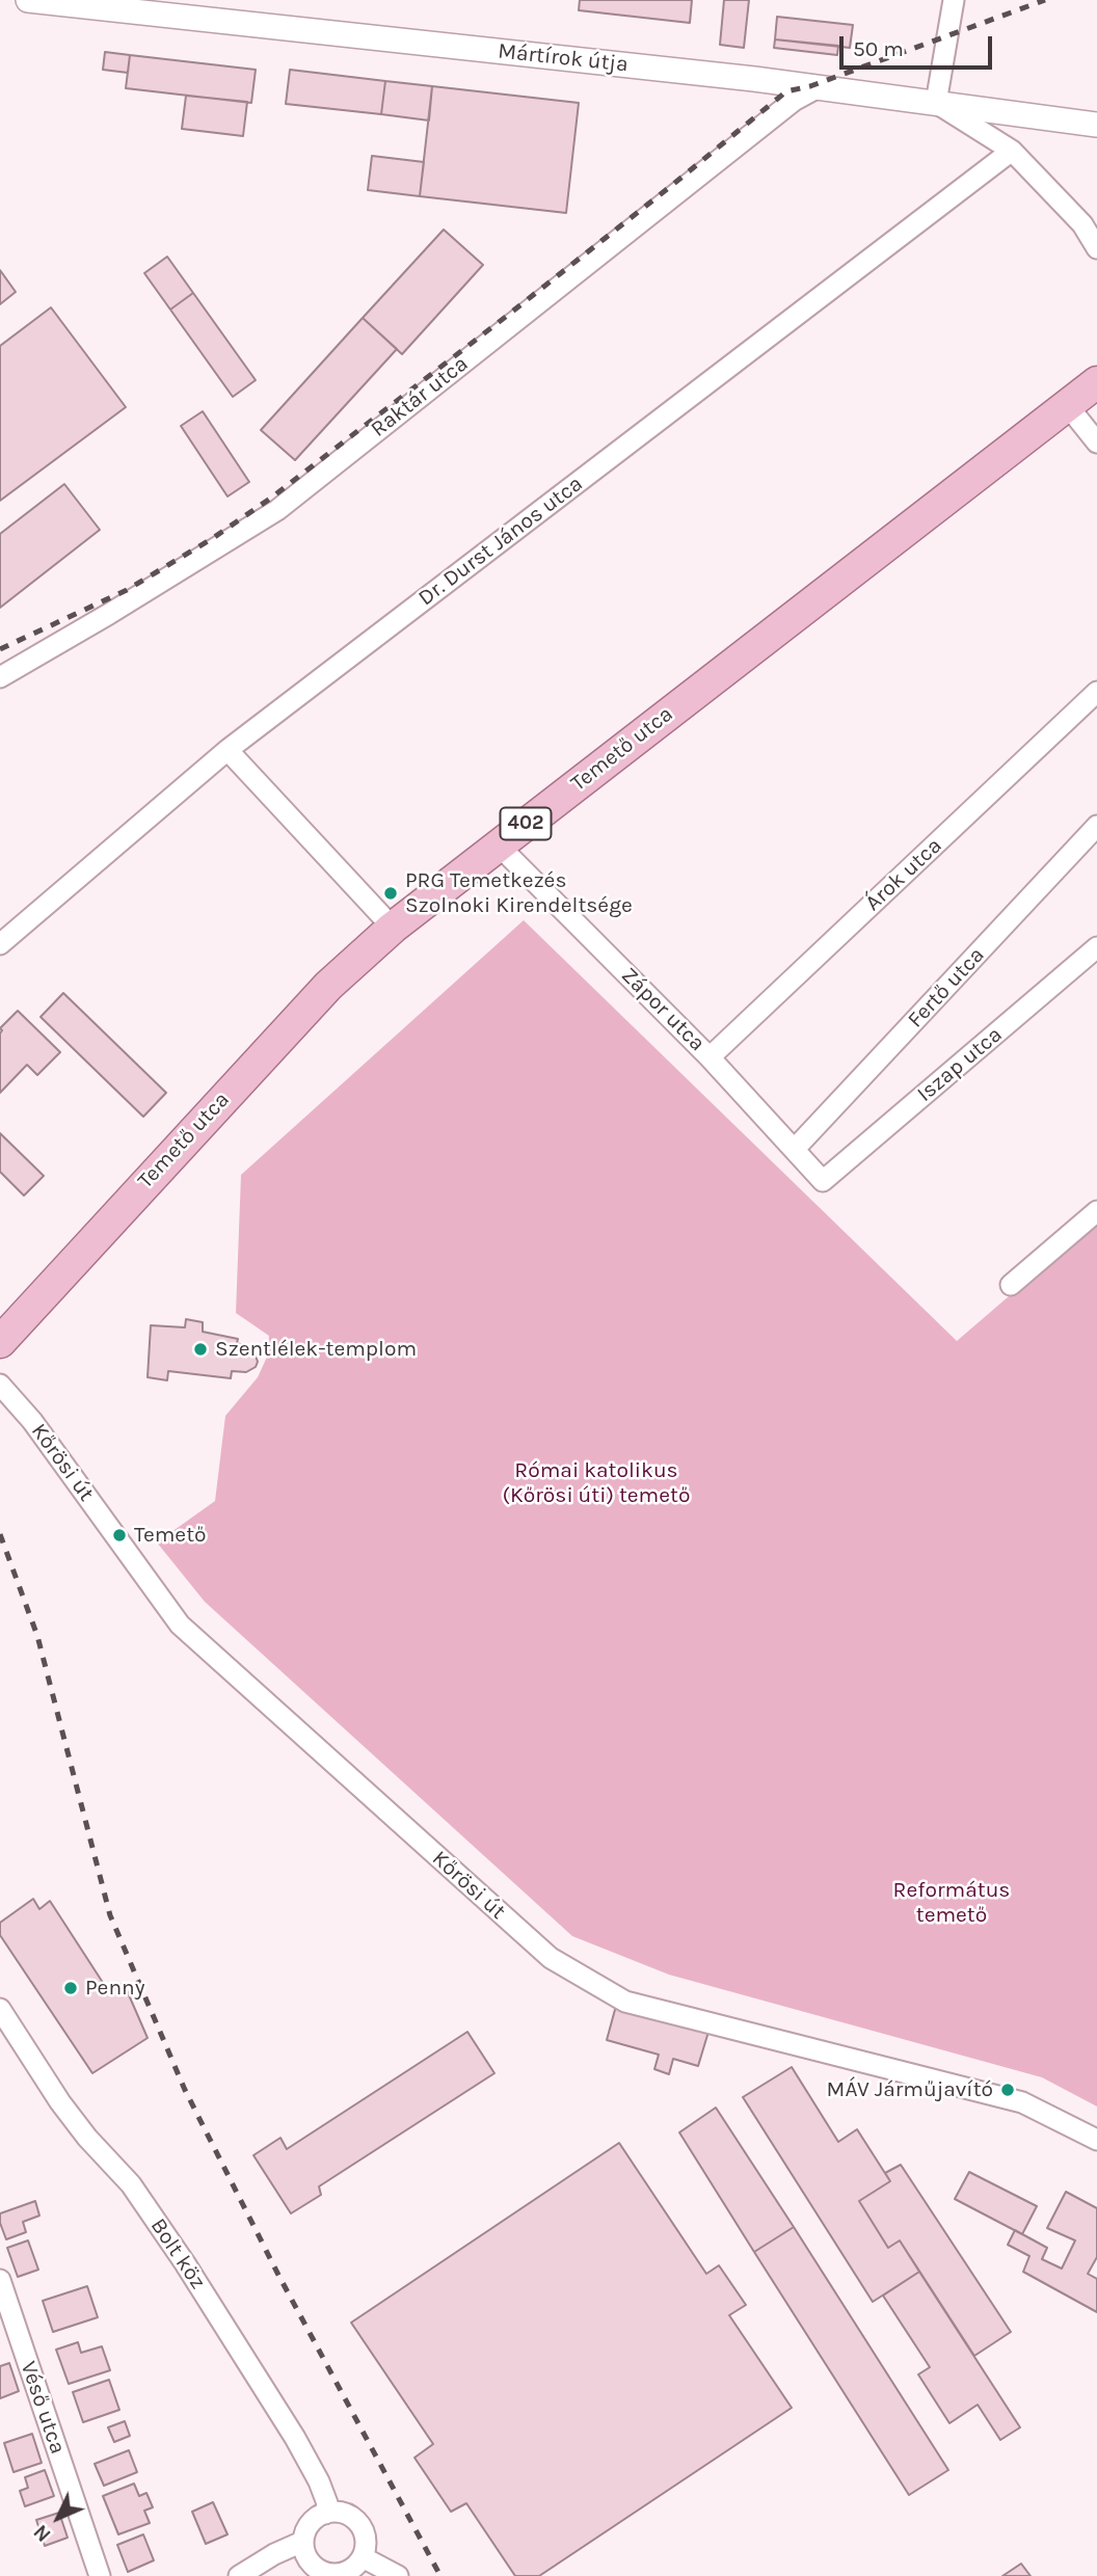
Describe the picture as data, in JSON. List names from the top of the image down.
{
  "streets": {
    "main road": ["Temető utca", "402"],
    "street": [
      "Mártírok útja",
      "Raktár utca",
      "Dr. Durst János utca",
      "Árok utca",
      "Fertő utca",
      "Zápor utca",
      "Iszap utca",
      "Kőrösi út",
      "Bolt köz",
      "Véső utca"
    ]
  },
  "crossings": [
    ["Mártírok útja", "Raktár utca"],
    ["Temető utca", "Zápor utca"],
    ["Árok utca", "Zápor utca"],
    ["Fertő utca", "Zápor utca"],
    ["Zápor utca", "Iszap utca"]
  ],
  "parks": ["Római katolikus (Kőrösi úti) temető", "Református temető"],
  "places": [
    "PRG Temetkezés Szolnoki Kirendeltsége",
    "Szentlélek-templom",
    "Temető",
    "Penny",
    "MÁV Járműjavító"
  ],
  "scale_bar": "50 m",
  "north": "bottom left"
}
